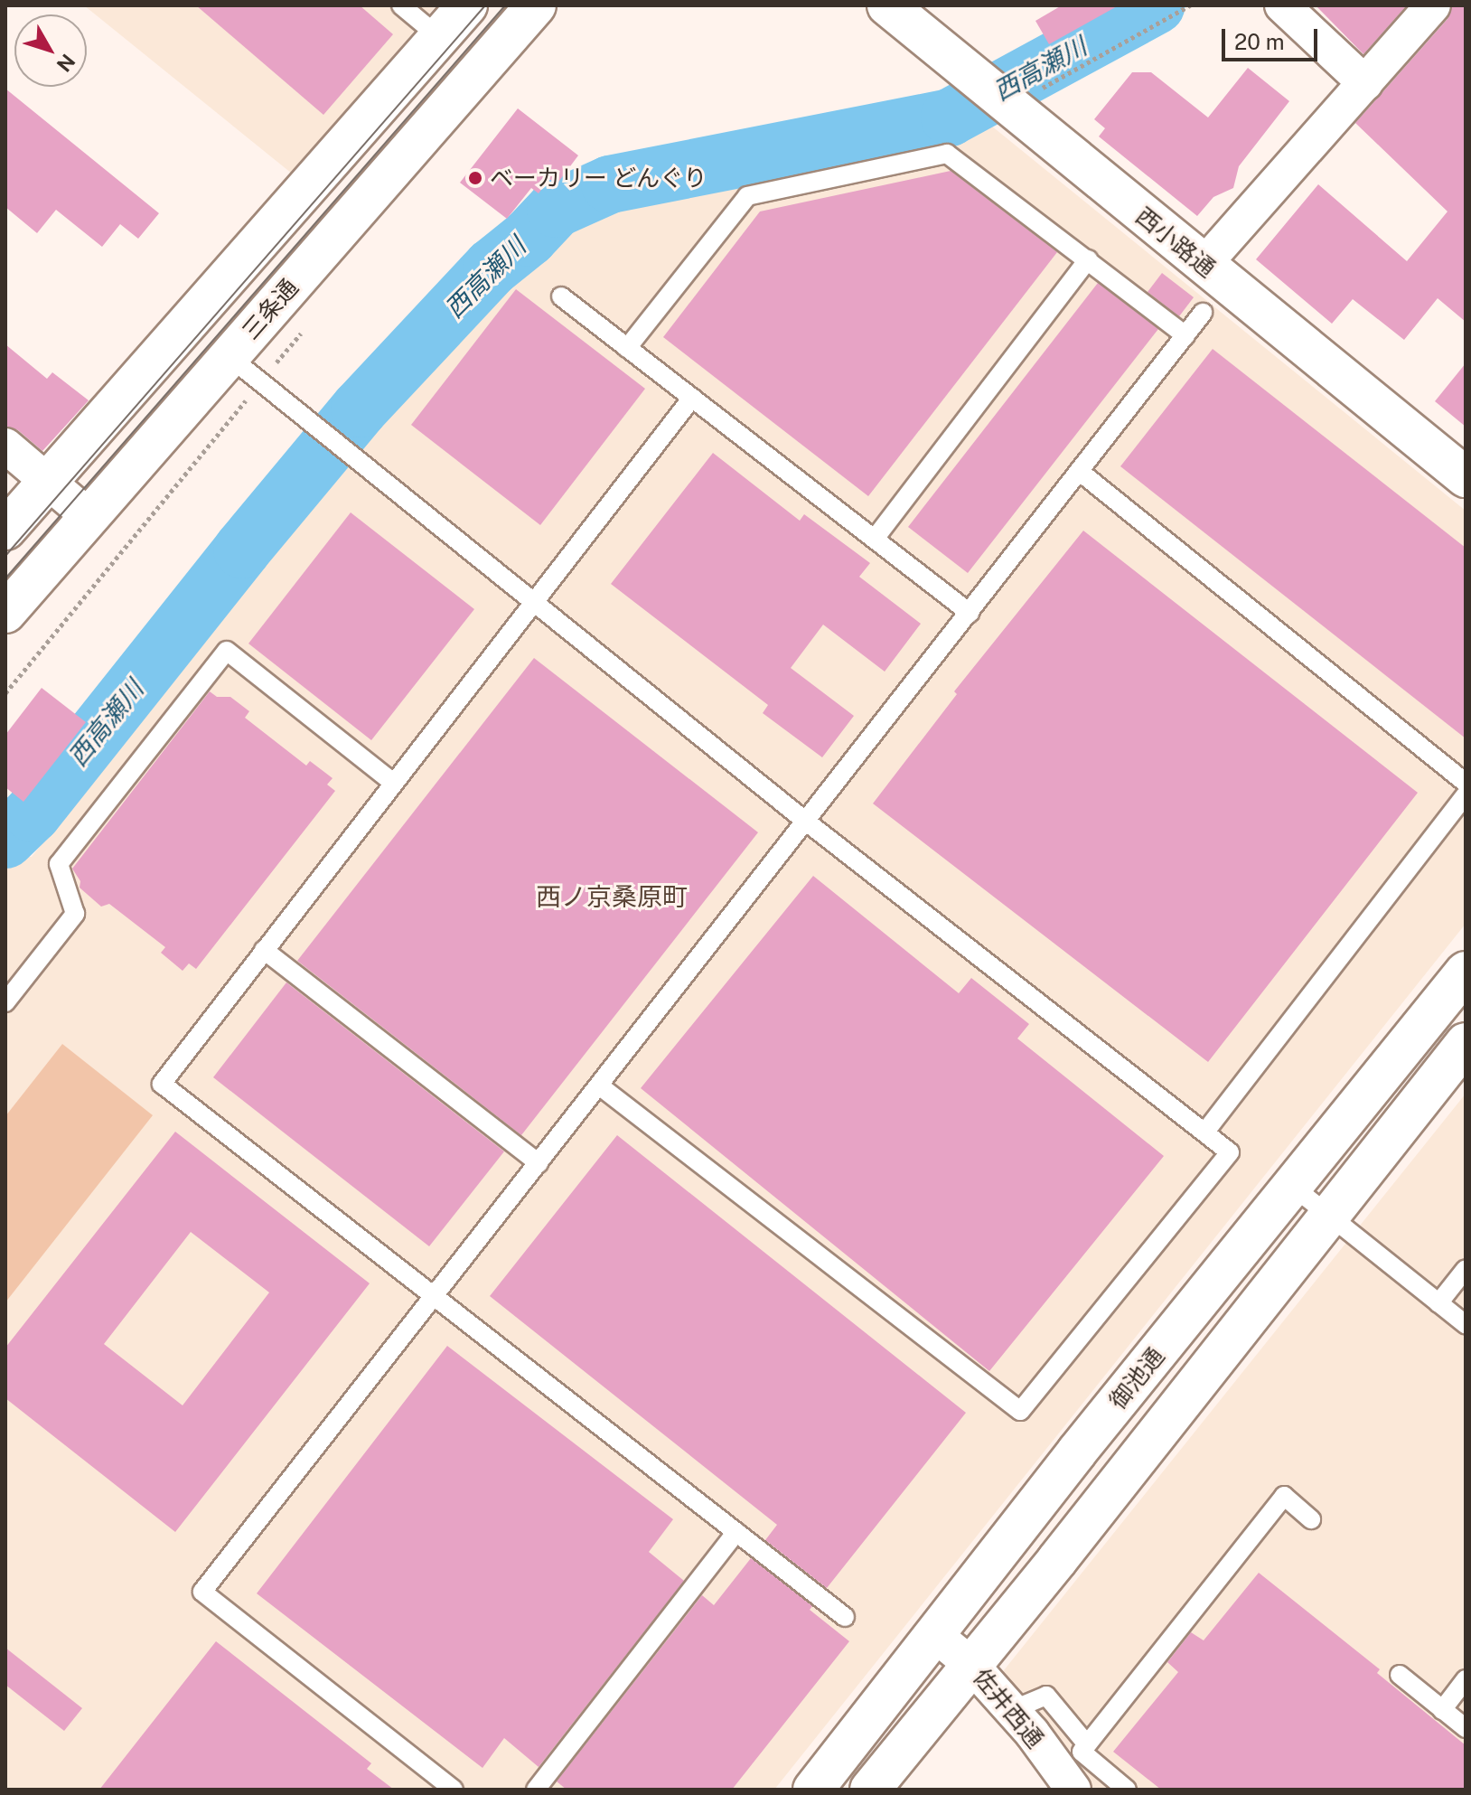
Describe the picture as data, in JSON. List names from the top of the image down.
{
  "streets": {
    "street": [
      "西小路通",
      "三条通",
      "御池通",
      "佐井西通"
    ]
  },
  "crossings": [
    ["御池通", "佐井西通"]
  ],
  "districts": ["西ノ京桑原町"],
  "water": ["西高瀬川"],
  "places": ["ベーカリー どんぐり"],
  "scale_bar": "20 m",
  "north": "bottom right"
}
